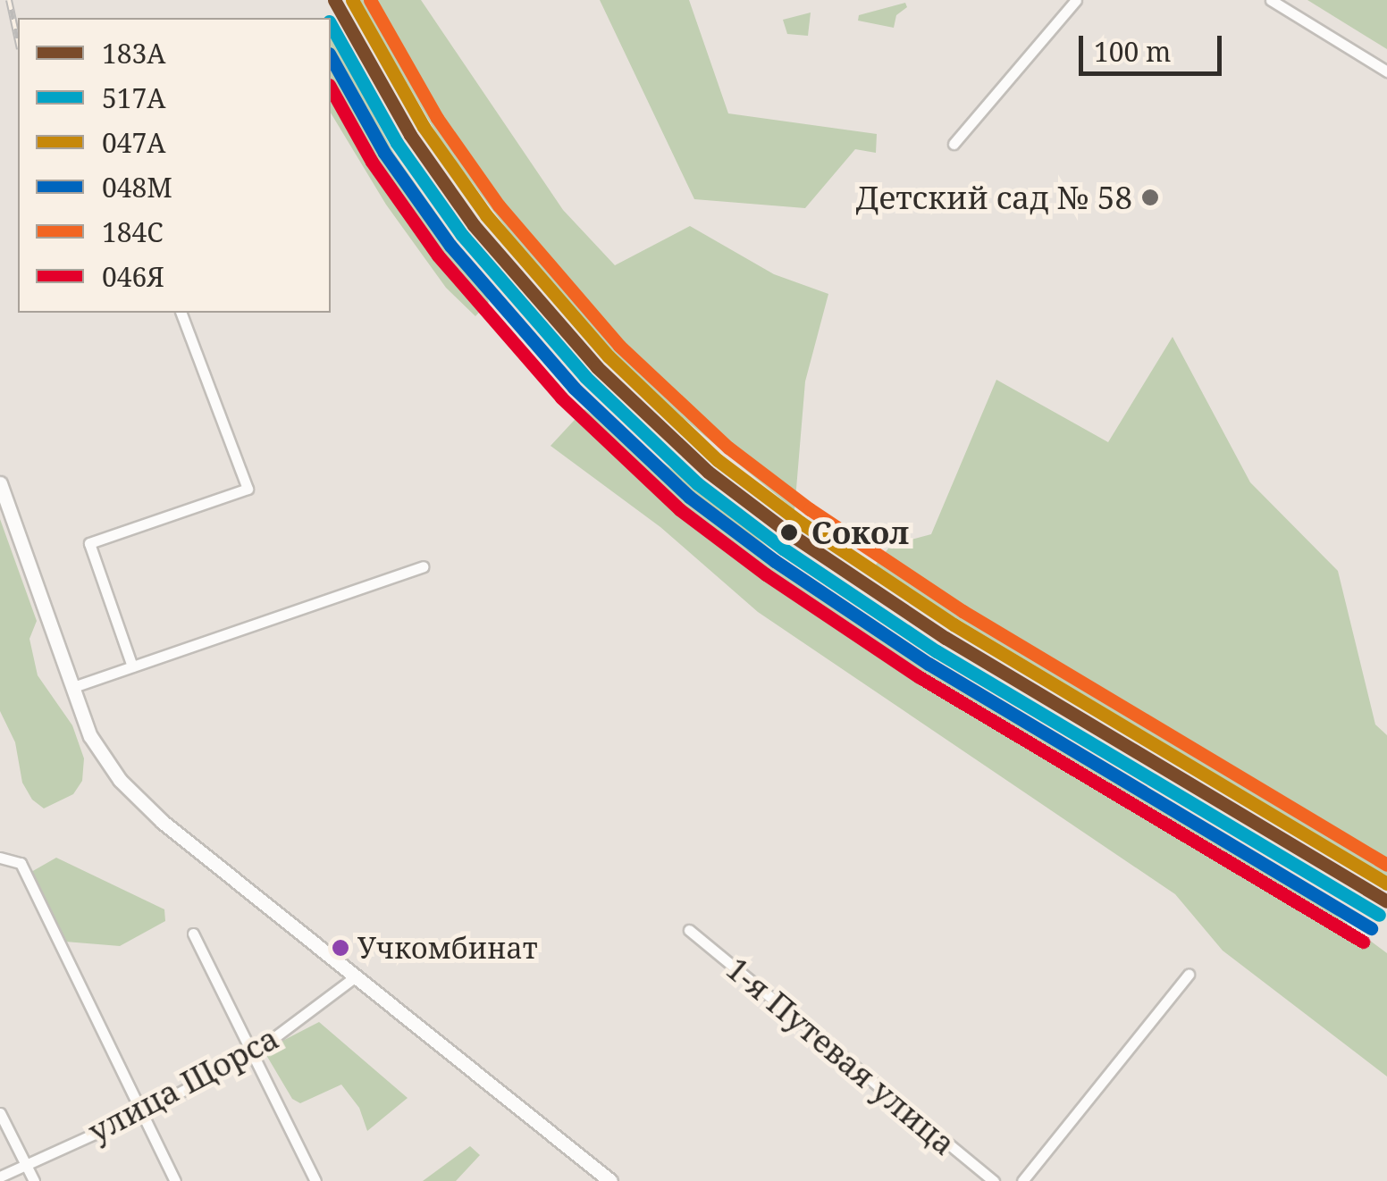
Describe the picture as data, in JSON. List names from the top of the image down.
{
  "streets": {
    "street": ["1-я Путевая улица", "улица Щорса"]
  },
  "places": ["Детский сад № 58", "Сокол", "Учкомбинат"],
  "lines": [
    "transit line 183А",
    "transit line 047А",
    "transit line 184С",
    "transit line 517А",
    "transit line 048М",
    "transit line 046Я"
  ],
  "legend": [
    "183А",
    "517А",
    "047А",
    "048М",
    "184С",
    "046Я"
  ],
  "scale_bar": "100 m"
}
